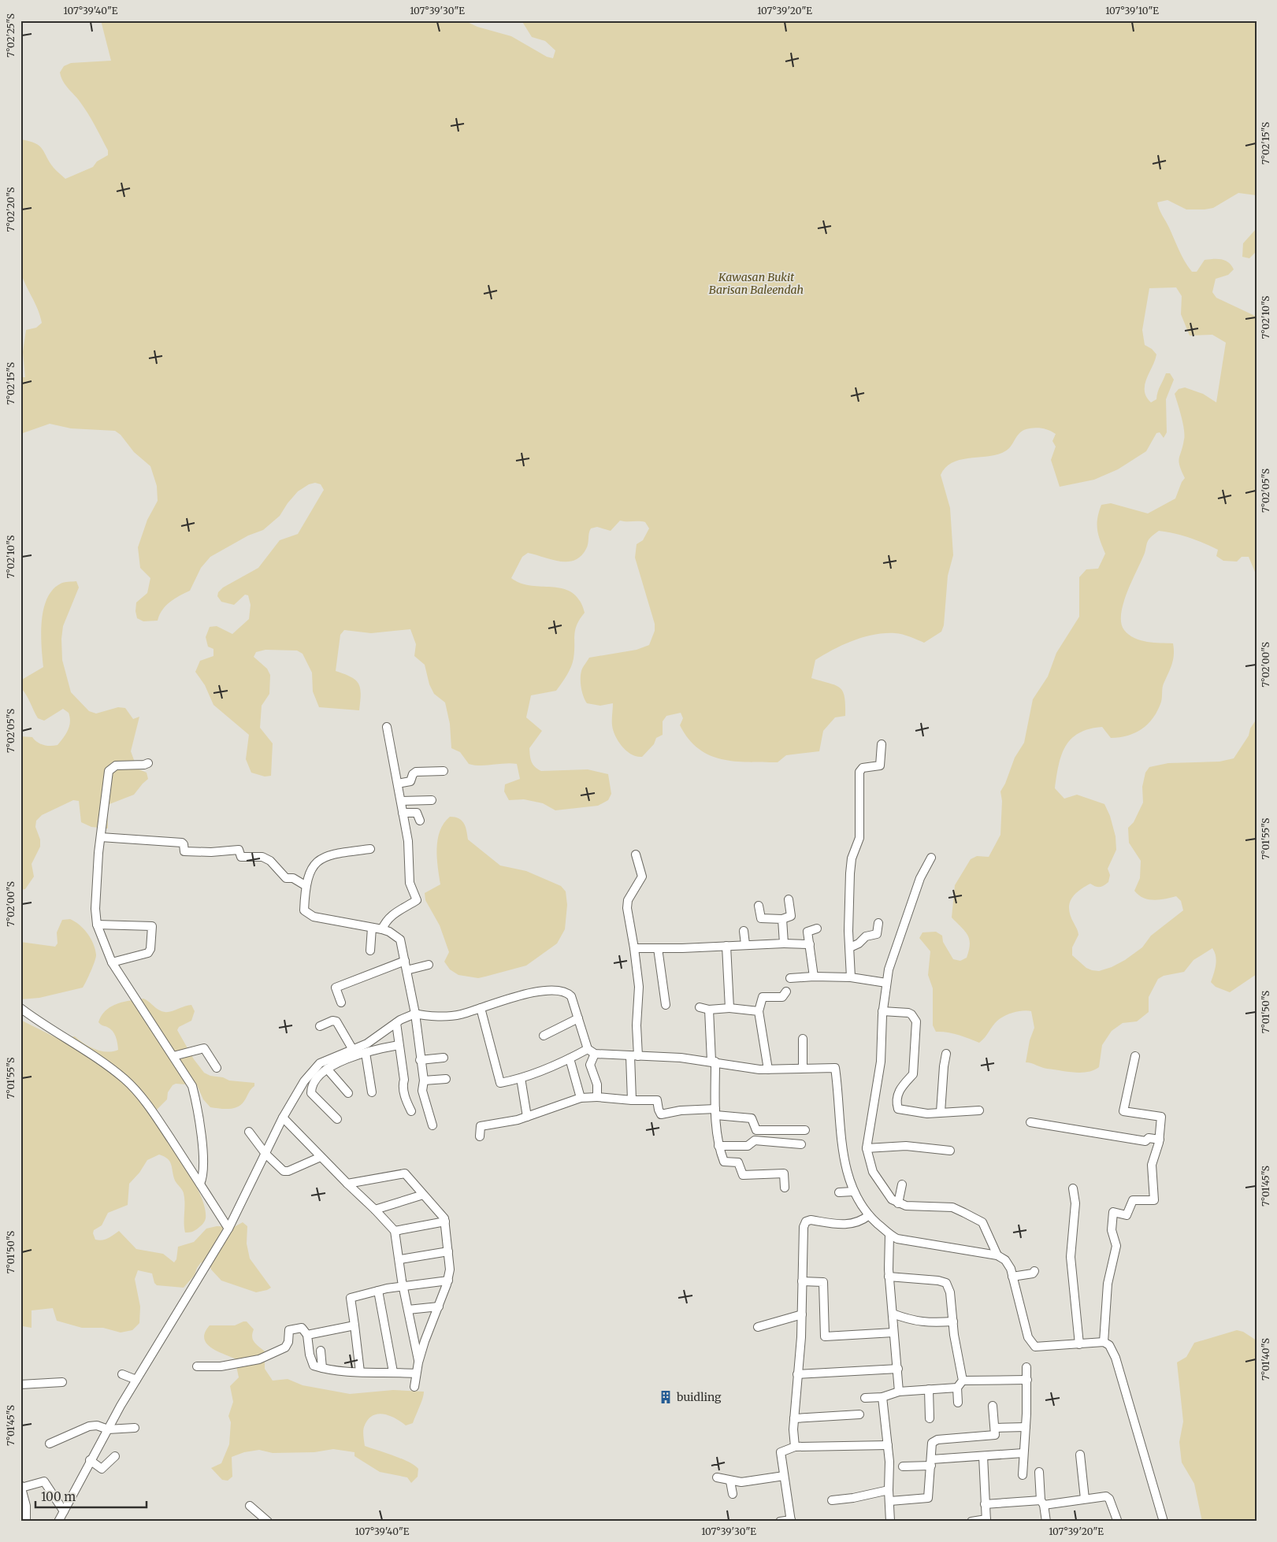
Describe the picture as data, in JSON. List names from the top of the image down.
{
  "parks": ["Kawasan Bukit Barisan Baleendah"],
  "places": {
    "building": ["buidling"]
  },
  "scale_bar": "100 m",
  "coordinates": [
    "107°39'40\"E",
    "107°39'30\"E",
    "107°39'20\"E",
    "107°39'10\"E",
    "7°02'25\"S",
    "7°02'15\"S",
    "7°02'20\"S",
    "7°02'10\"S",
    "7°02'05\"S",
    "7°02'00\"S",
    "7°01'55\"S",
    "7°01'50\"S",
    "7°01'45\"S",
    "7°01'40\"S"
  ]
}
